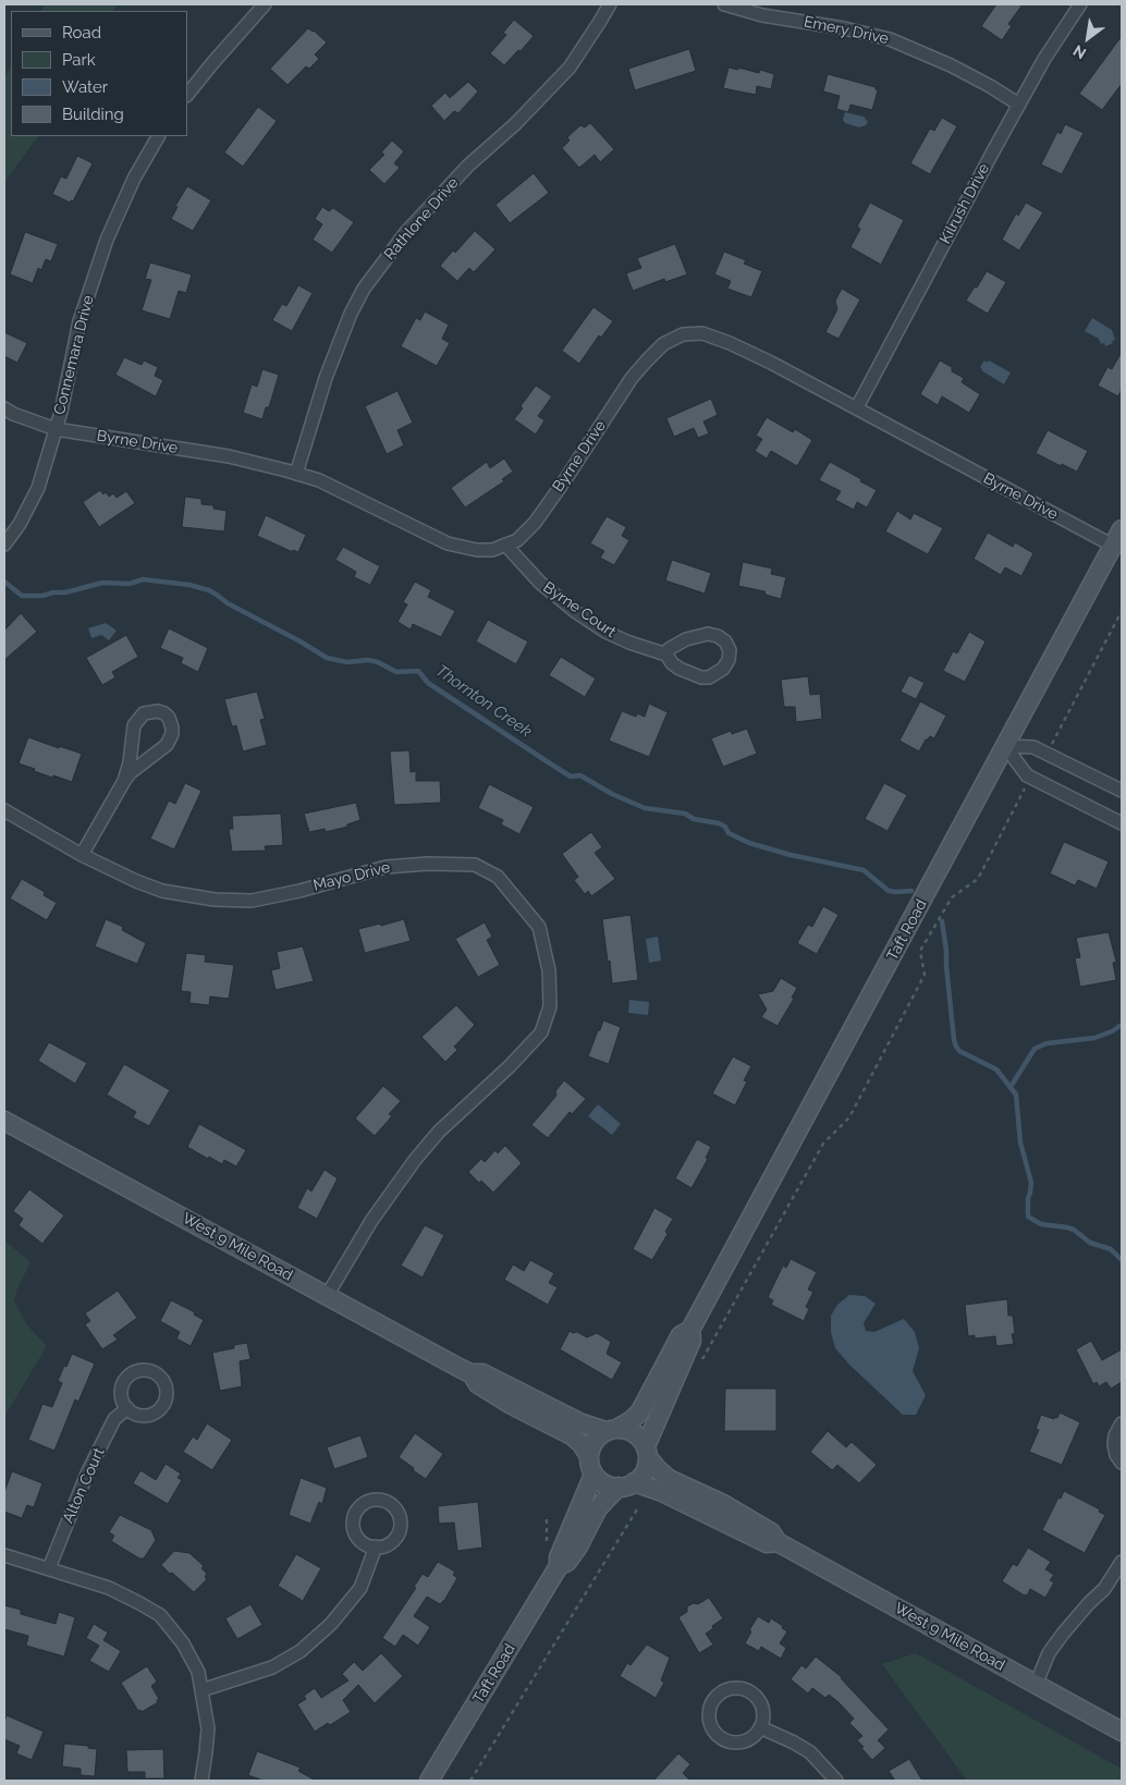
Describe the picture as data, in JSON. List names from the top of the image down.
{
  "streets": {
    "street": [
      "Emery Drive",
      "Kilrush Drive",
      "Rathlone Drive",
      "Connemara Drive",
      "Byrne Drive",
      "Byrne Court",
      "Mayo Drive",
      "Taft Road",
      "West 9 Mile Road",
      "Alton Court"
    ]
  },
  "crossings": [
    ["Emery Drive", "Kilrush Drive"],
    ["Kilrush Drive", "Byrne Drive"],
    ["Rathlone Drive", "Byrne Drive"],
    ["Connemara Drive", "Byrne Drive"],
    ["Byrne Drive", "Byrne Court"],
    ["Byrne Drive", "Taft Road"],
    ["Mayo Drive", "West 9 Mile Road"],
    ["Taft Road", "West 9 Mile Road"]
  ],
  "water": ["Thornton Creek"],
  "legend": [
    "Road",
    "Park",
    "Water",
    "Building"
  ],
  "north": "bottom left"
}
